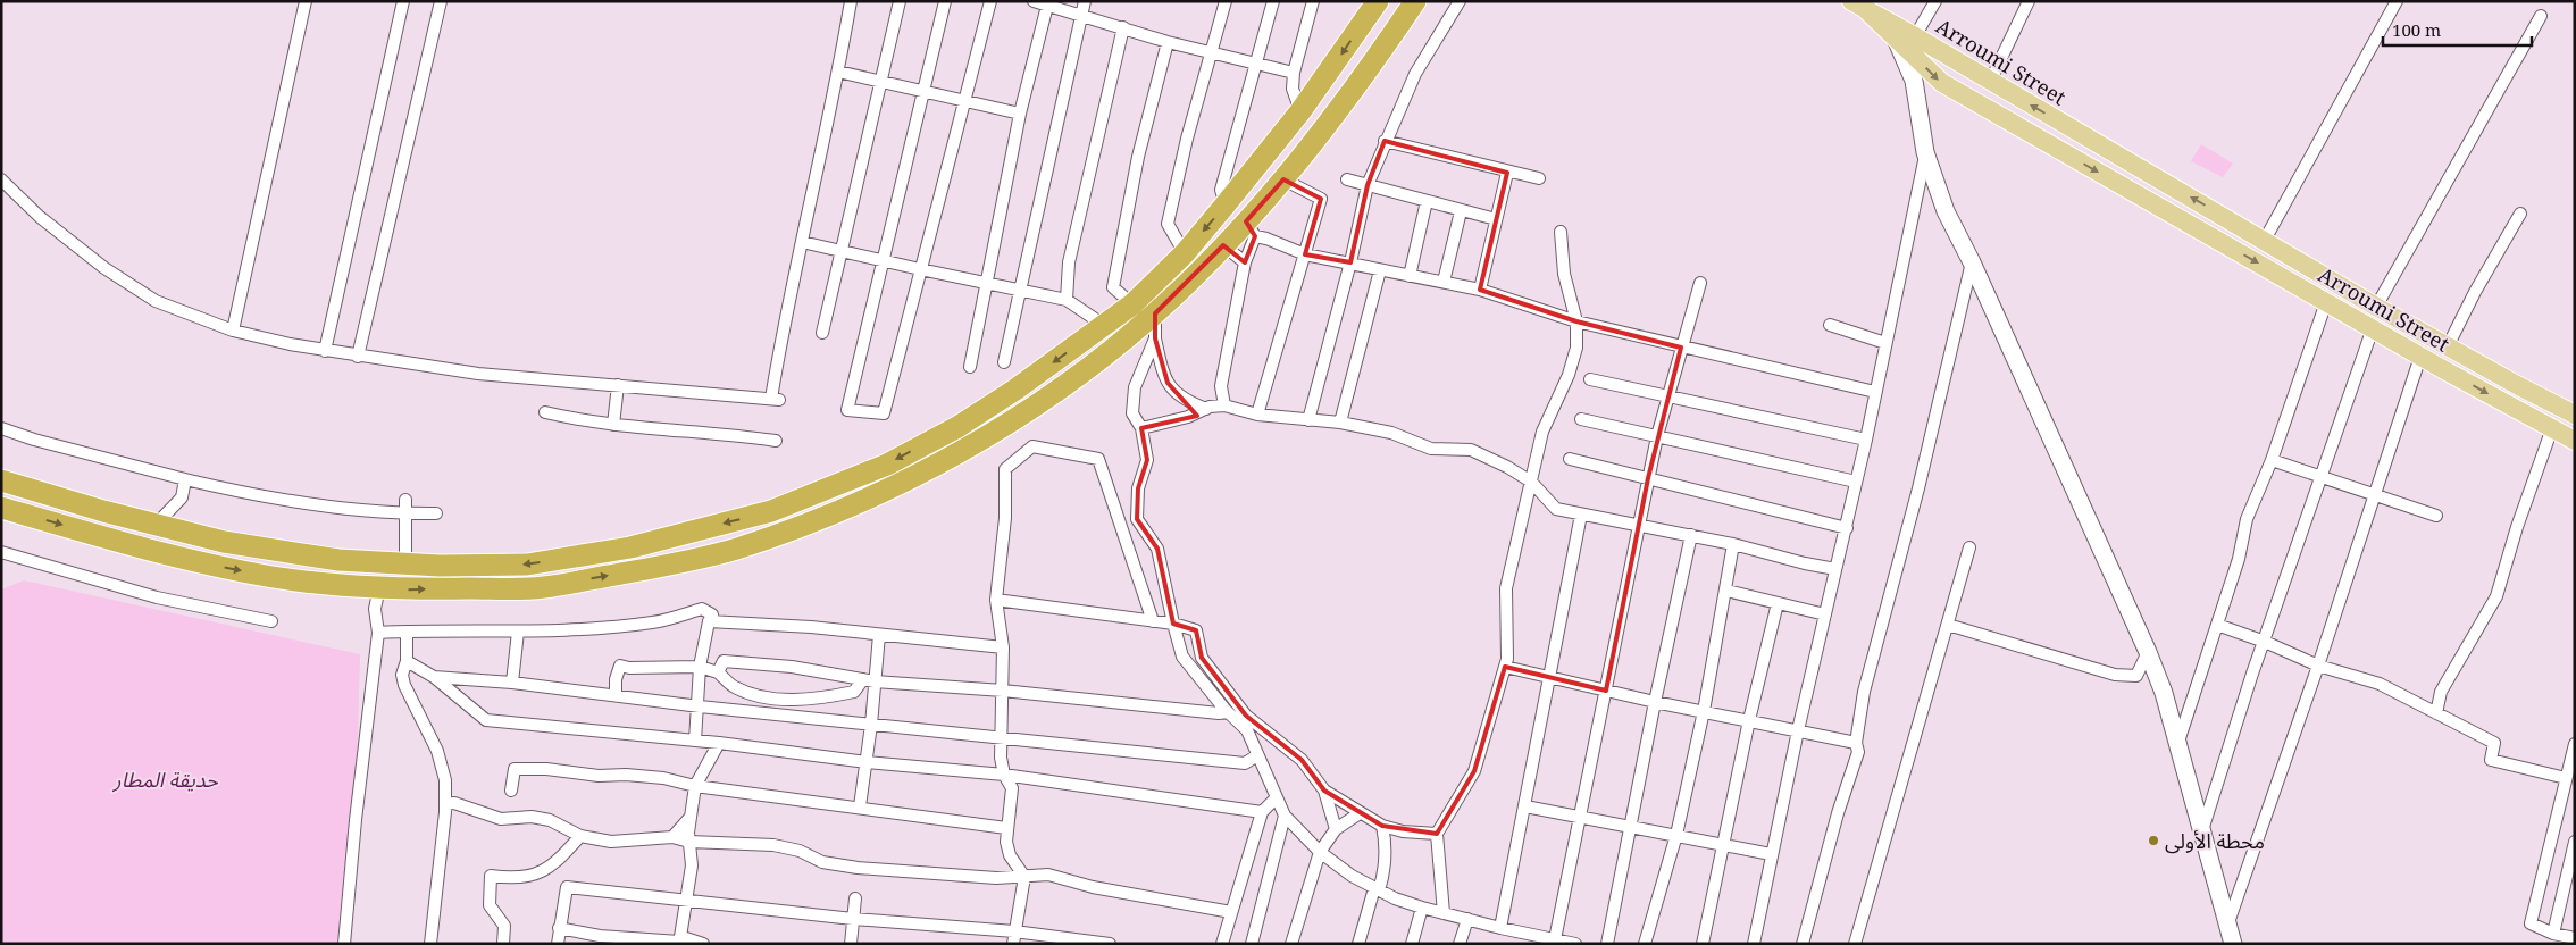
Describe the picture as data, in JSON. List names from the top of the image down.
{
  "streets": {
    "main road": ["Arroumi Street"]
  },
  "parks": ["حديقة المطار"],
  "places": ["محطة الأولى"],
  "scale_bar": "100 m"
}
